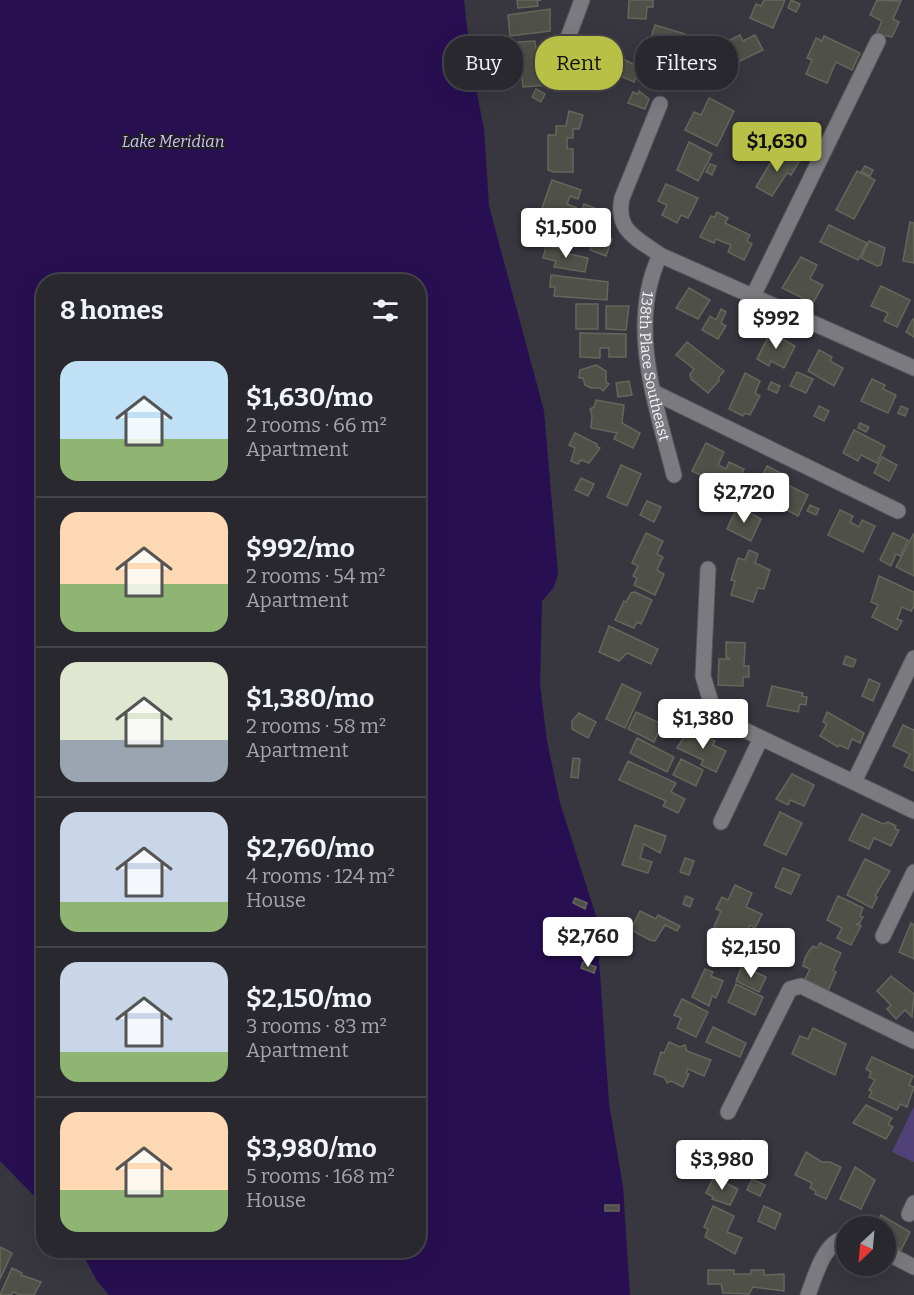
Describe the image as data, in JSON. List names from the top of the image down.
{
  "streets": {
    "street": ["138th Place Southeast"]
  },
  "water": ["Lake Meridian"],
  "north": "bottom left",
  "page": {
    "chip": ["Buy", "Rent", "Filters"],
    "price": [
      "$1,630",
      "$1,500",
      "$992",
      "$2,720",
      "$1,380",
      "$2,760",
      "$2,150",
      "$3,980"
    ],
    "heading": "8 homes",
    "list": [
      {
        "name": "$1,630/mo",
        "note": "2 rooms · 66 m² · Apartment"
      },
      {
        "name": "$992/mo",
        "note": "2 rooms · 54 m² · Apartment"
      },
      {
        "name": "$1,380/mo",
        "note": "2 rooms · 58 m² · Apartment"
      },
      {
        "name": "$2,760/mo",
        "note": "4 rooms · 124 m² · House"
      },
      {
        "name": "$2,150/mo",
        "note": "3 rooms · 83 m² · Apartment"
      },
      {
        "name": "$3,980/mo",
        "note": "5 rooms · 168 m² · House"
      }
    ]
  }
}
